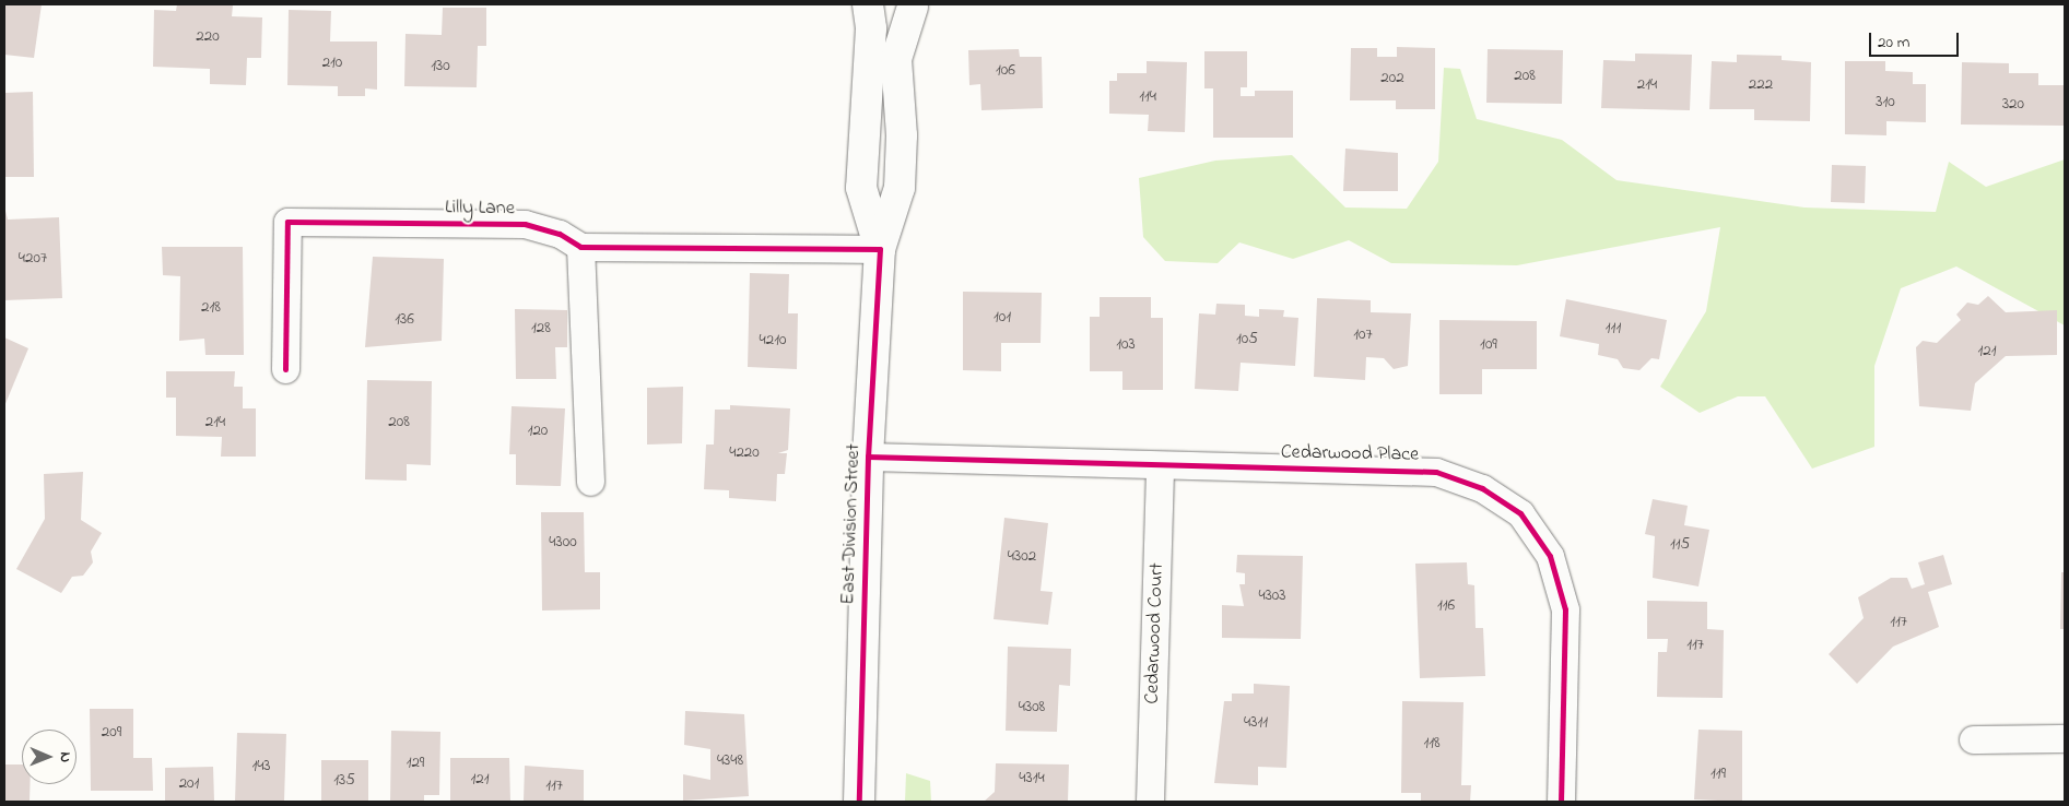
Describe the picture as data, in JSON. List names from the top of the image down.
{
  "streets": {
    "street": [
      "Lilly Lane",
      "Cedarwood Place",
      "East Division Street",
      "Cedarwood Court"
    ]
  },
  "crossings": [
    ["Cedarwood Place", "East Division Street"],
    ["Cedarwood Place", "Cedarwood Court"]
  ],
  "house_numbers": [
    "220",
    "210",
    "130",
    "106",
    "208",
    "202",
    "214",
    "222",
    "114",
    "310",
    "320",
    "4207",
    "218",
    "101",
    "136",
    "128",
    "111",
    "107",
    "105",
    "4210",
    "103",
    "109",
    "121",
    "214",
    "208",
    "120",
    "4220",
    "4300",
    "115",
    "4302",
    "4303",
    "116",
    "117",
    "117",
    "4308",
    "4311",
    "209",
    "118",
    "4348",
    "129",
    "143",
    "119",
    "4314",
    "121",
    "135",
    "201",
    "117"
  ],
  "scale_bar": "20 m",
  "north": "right"
}
